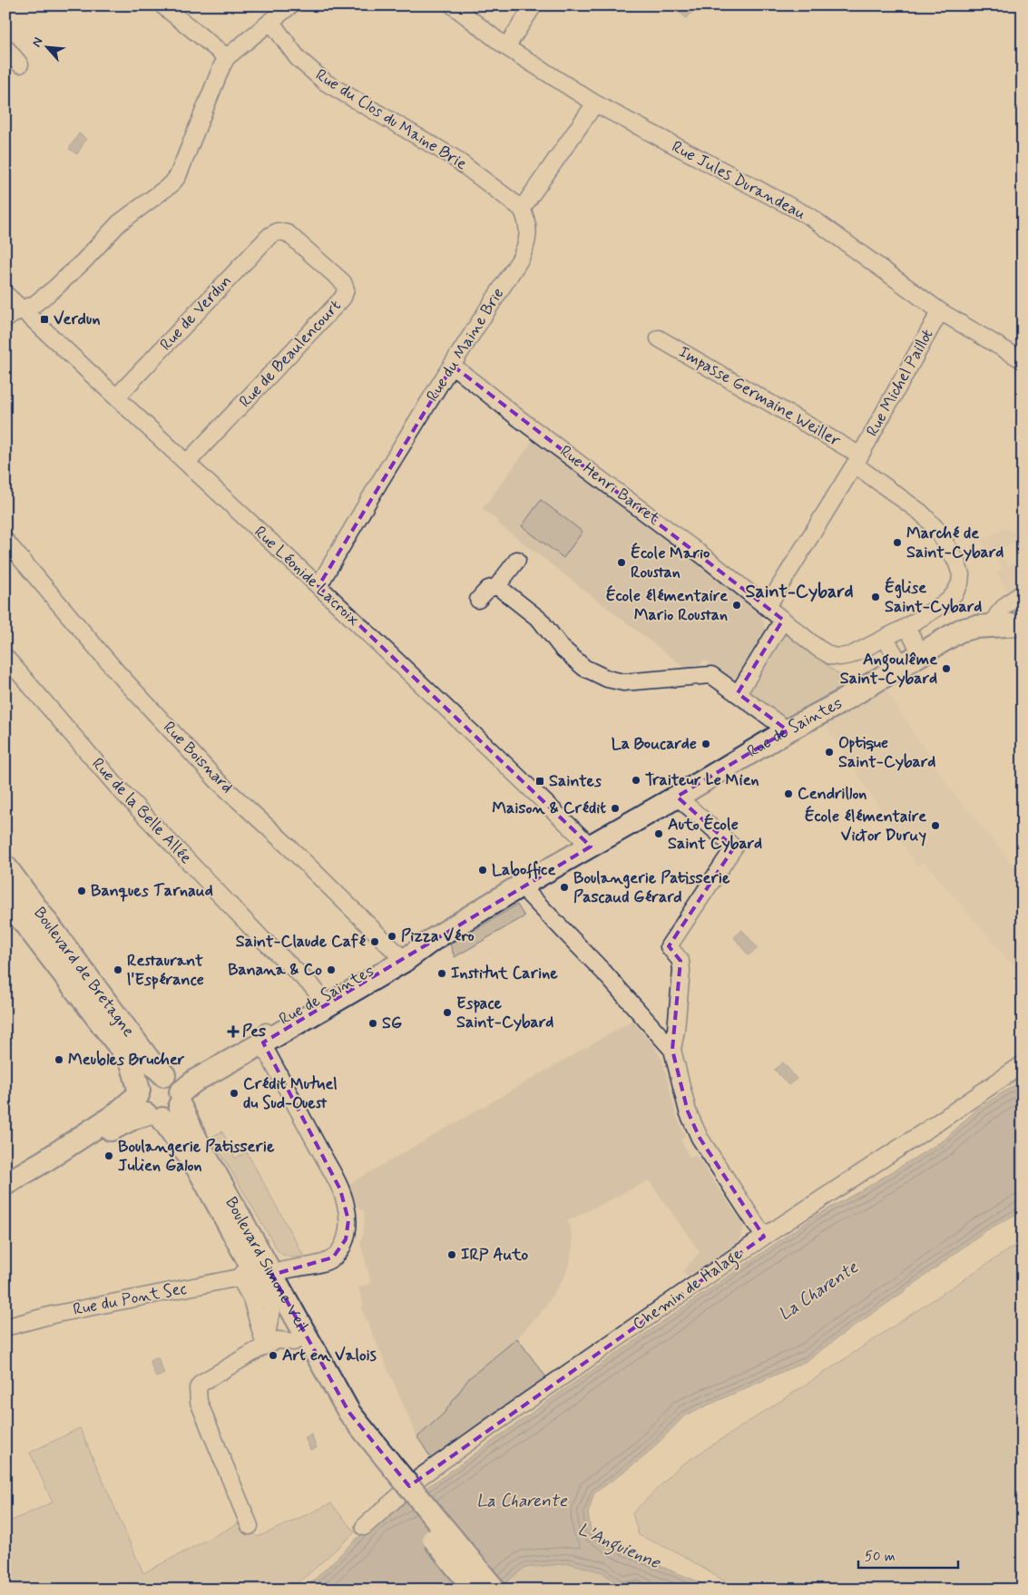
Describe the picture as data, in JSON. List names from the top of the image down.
{
  "streets": {
    "main road": ["Rue de Saintes", "Boulevard de Bretagne", "Boulevard Simone Veil"],
    "street": [
      "Rue du Clos du Maine Brie",
      "Rue Jules Durandeau",
      "Rue de Verdun",
      "Rue du Maine Brie",
      "Rue de Beaulencourt",
      "Rue Michel Paillot",
      "Impasse Germaine Weiller",
      "Rue Henri Barret",
      "Rue Léonide Lacroix",
      "Rue Boisnard",
      "Rue de la Belle Allée",
      "Chemin de Halage",
      "Rue du Pont Sec"
    ]
  },
  "crossings": [
    ["Rue du Clos du Maine Brie", "Rue du Maine Brie"],
    ["Rue Jules Durandeau", "Rue Michel Paillot"],
    ["Rue de Verdun", "Rue de Beaulencourt"],
    ["Rue de Verdun", "Rue Léonide Lacroix"],
    ["Rue du Maine Brie", "Rue Henri Barret"],
    ["Rue du Maine Brie", "Rue Léonide Lacroix"],
    ["Rue de Beaulencourt", "Rue Léonide Lacroix"],
    ["Rue Michel Paillot", "Impasse Germaine Weiller"],
    ["Rue Michel Paillot", "Rue Henri Barret"],
    ["Rue Léonide Lacroix", "Rue de Saintes"],
    ["Rue de Saintes", "Rue Boisnard"],
    ["Rue de Saintes", "Rue de la Belle Allée"],
    ["Rue de Saintes", "Boulevard de Bretagne"],
    ["Rue de Saintes", "Boulevard Simone Veil"],
    ["Boulevard de Bretagne", "Boulevard Simone Veil"],
    ["Boulevard Simone Veil", "Rue du Pont Sec"]
  ],
  "districts": ["Saint-Cybard"],
  "water": ["La Charente", "L'Anguienne"],
  "places": {
    "transit": ["Verdun", "Saintes"],
    "other": [
      "Marché de Saint-Cybard",
      "École Mario Roustan",
      "Église Saint-Cybard",
      "École élémentaire Mario Roustan",
      "Angoulême Saint-Cybard",
      "La Boucarde",
      "Optique Saint-Cybard",
      "Traiteur Le Mien",
      "Cendrillon",
      "Maison & Crédit",
      "École élémentaire Victor Duruy",
      "Auto École Saint Cybard",
      "Laboffice",
      "Boulangerie Patisserie Pascaud Gérard",
      "Banques Tarnaud",
      "Pizza Véro",
      "Saint-Claude Café",
      "Restaurant l'Espérance",
      "Banana & Co",
      "Institut Carine",
      "Espace Saint-Cybard",
      "SG",
      "Meubles Brucher",
      "Crédit Mutuel du Sud-Ouest",
      "Boulangerie Patisserie Julien Galon",
      "IRP Auto",
      "Art en Valois"
    ],
    "health": ["Pes"]
  },
  "scale_bar": "50 m",
  "north": "top left"
}
